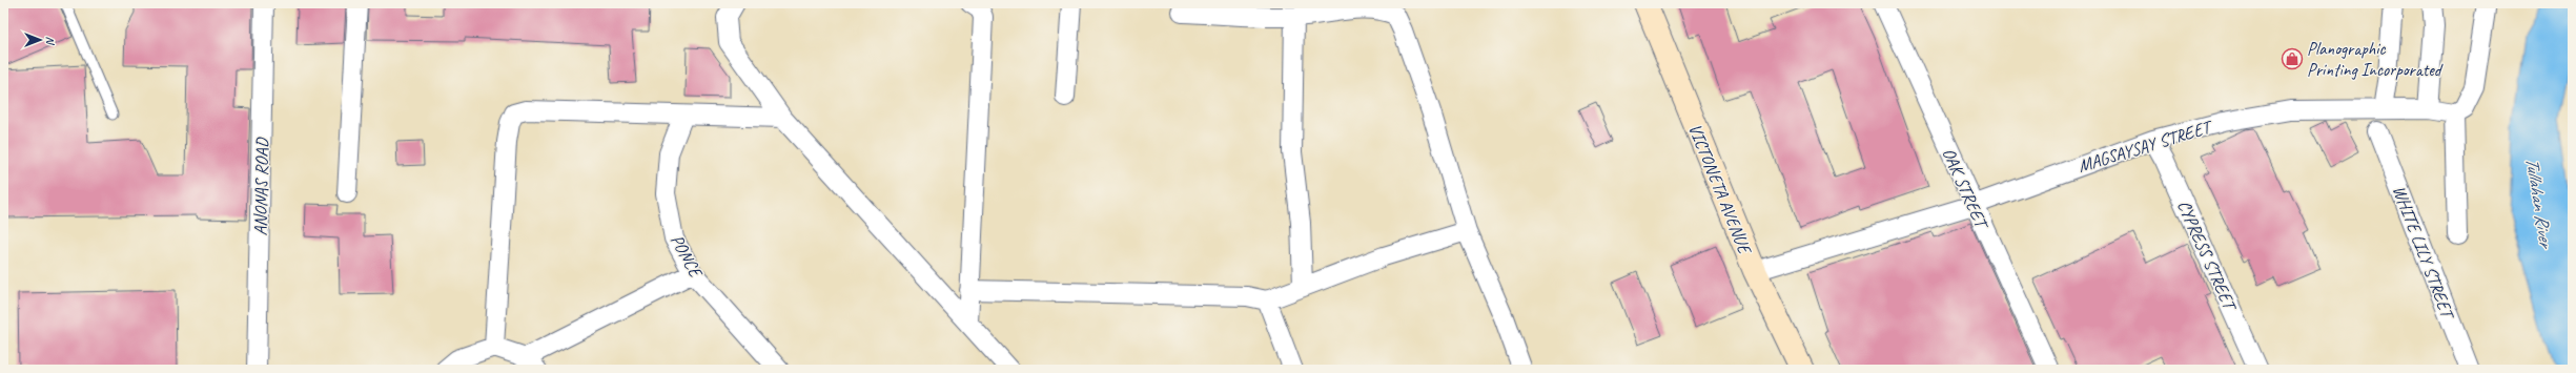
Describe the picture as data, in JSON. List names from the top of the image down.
{
  "streets": {
    "main road": ["VICTONETA AVENUE"],
    "street": [
      "MAGSAYSAY STREET",
      "ANONAS ROAD",
      "OAK STREET",
      "WHITE LILY STREET",
      "CYPRESS STREET",
      "PONCE"
    ]
  },
  "crossings": [
    ["MAGSAYSAY STREET", "OAK STREET"],
    ["MAGSAYSAY STREET", "VICTONETA AVENUE"],
    ["MAGSAYSAY STREET", "CYPRESS STREET"]
  ],
  "water": ["Tullahan River"],
  "places": {
    "shop": ["Planographic Printing Incorporated"]
  },
  "north": "right"
}
